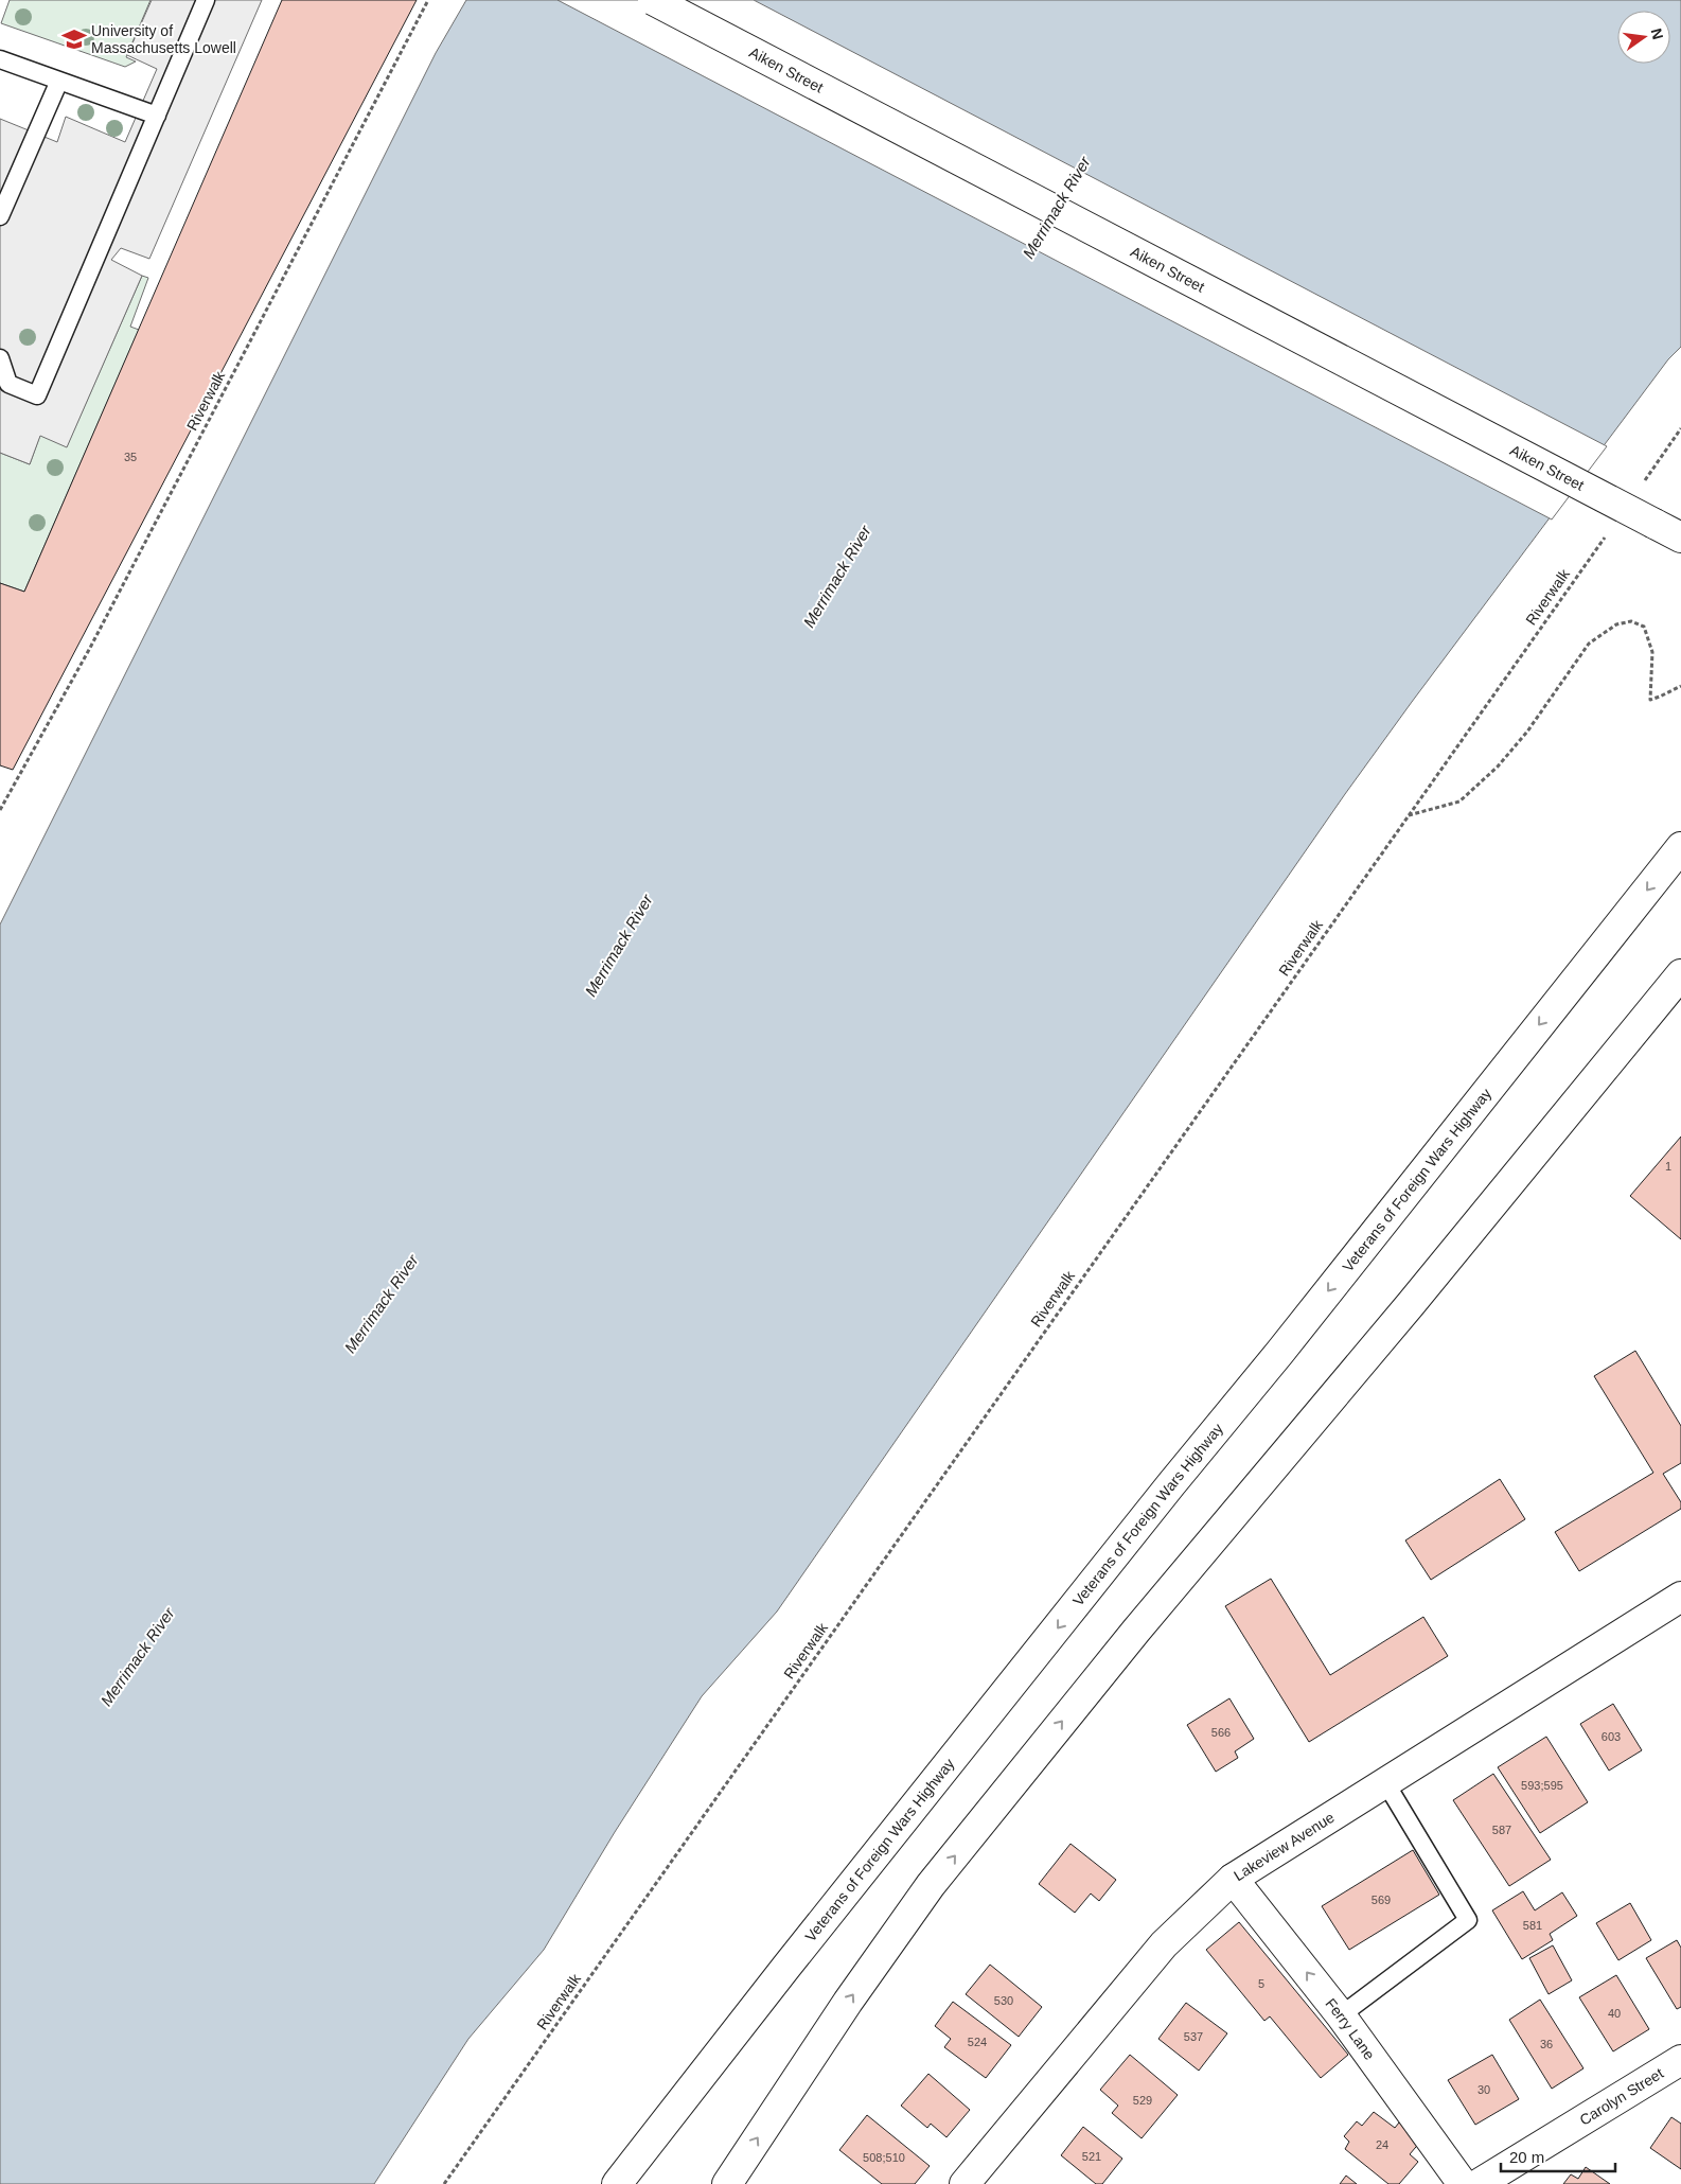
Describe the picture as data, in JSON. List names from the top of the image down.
{
  "streets": {
    "main road": [
      "Aiken Street",
      "Veterans of Foreign Wars Highway",
      "Lakeview Avenue",
      "Ferry Lane",
      "Carolyn Street"
    ],
    "path": ["Riverwalk"]
  },
  "crossings": [
    ["Lakeview Avenue", "Ferry Lane"]
  ],
  "one_way": ["Ferry Lane"],
  "water": ["Merrimack River"],
  "places": {
    "school or university": ["University of Massachusetts Lowell"]
  },
  "house_numbers": [
    "35",
    "1",
    "566",
    "603",
    "593;595",
    "587",
    "569",
    "581",
    "5",
    "530",
    "40",
    "537",
    "524",
    "36",
    "30",
    "529",
    "24",
    "521",
    "508;510"
  ],
  "scale_bar": "20 m",
  "north": "right"
}
